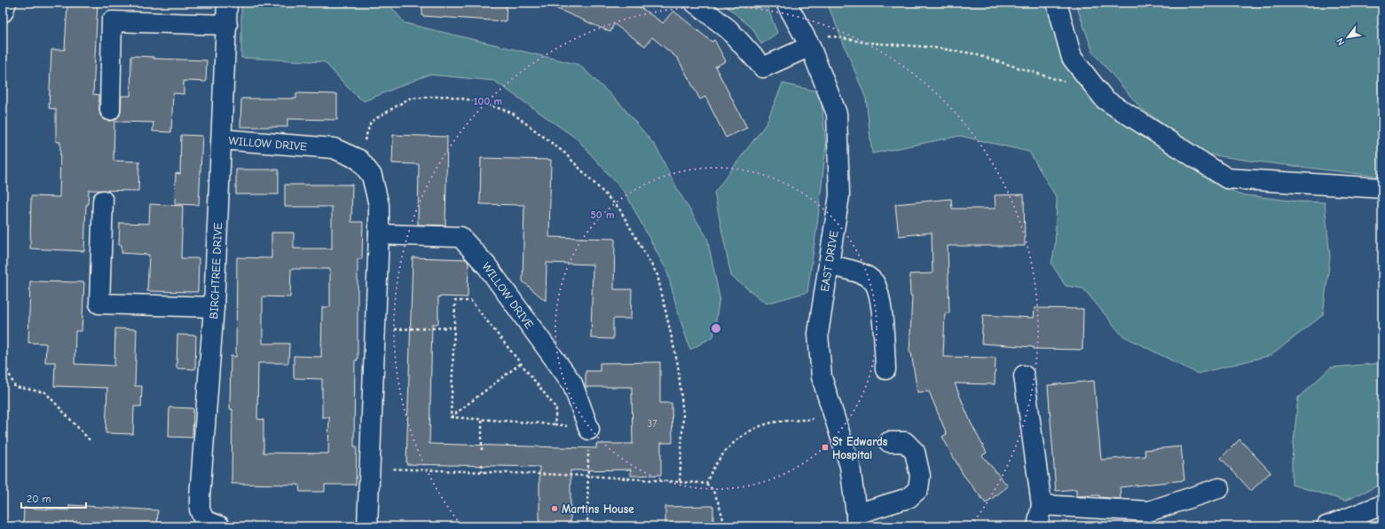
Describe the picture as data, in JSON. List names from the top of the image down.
{
  "streets": {
    "street": ["WILLOW DRIVE", "EAST DRIVE", "BIRCHTREE DRIVE"]
  },
  "crossings": [
    ["WILLOW DRIVE", "BIRCHTREE DRIVE"]
  ],
  "places": {
    "transit": ["St Edwards Hospital"],
    "other": ["Martins House"]
  },
  "house_numbers": ["37"],
  "scale_bar": "20 m",
  "north": "bottom left",
  "rings": ["100 m", "50 m"]
}
